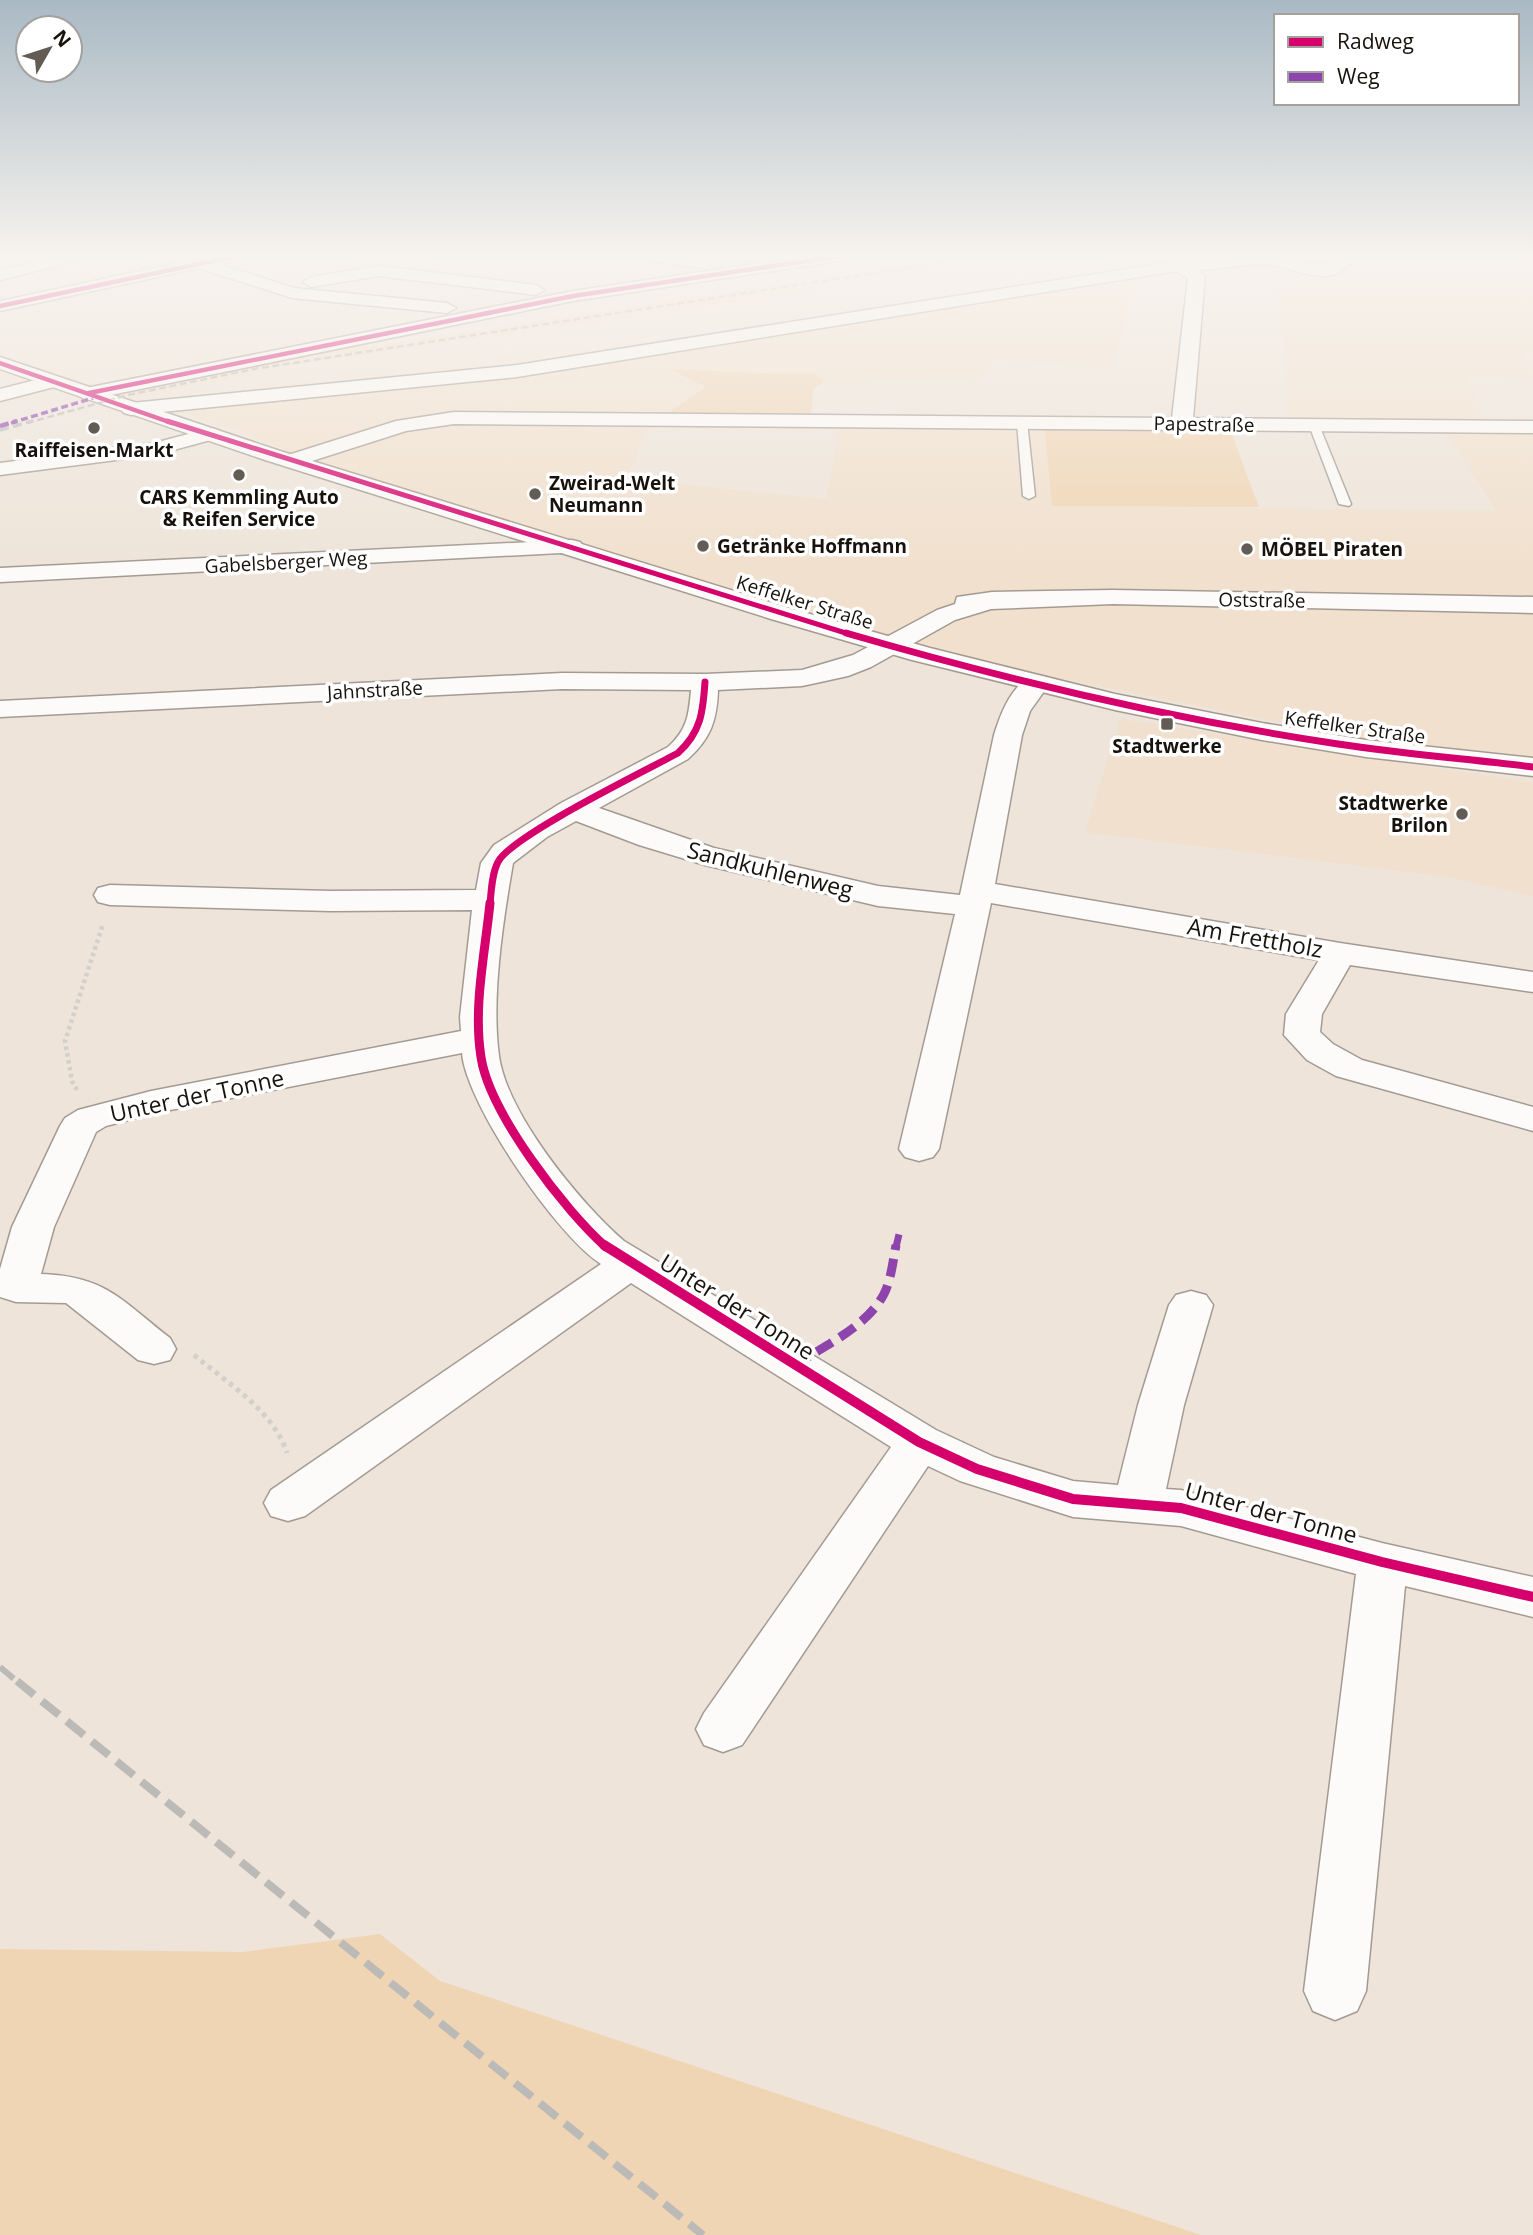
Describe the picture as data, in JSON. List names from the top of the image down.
{
  "streets": {
    "street": [
      "Papestraße",
      "Gabelsberger Weg",
      "Oststraße",
      "Keffelker Straße",
      "Jahnstraße",
      "Sandkuhlenweg",
      "Am Frettholz",
      "Unter der Tonne"
    ]
  },
  "crossings": [
    ["Papestraße", "Keffelker Straße"],
    ["Gabelsberger Weg", "Keffelker Straße"],
    ["Oststraße", "Keffelker Straße"],
    ["Oststraße", "Jahnstraße"],
    ["Keffelker Straße", "Jahnstraße"],
    ["Jahnstraße", "Unter der Tonne"],
    ["Sandkuhlenweg", "Am Frettholz"],
    ["Sandkuhlenweg", "Unter der Tonne"]
  ],
  "places": {
    "other": [
      "Raiffeisen-Markt",
      "CARS Kemmling Auto & Reifen Service",
      "Zweirad-Welt Neumann",
      "Getränke Hoffmann",
      "MÖBEL Piraten",
      "Stadtwerke Brilon"
    ],
    "transit": ["Stadtwerke"]
  },
  "legend": ["Radweg", "Weg"],
  "north": "top right"
}
